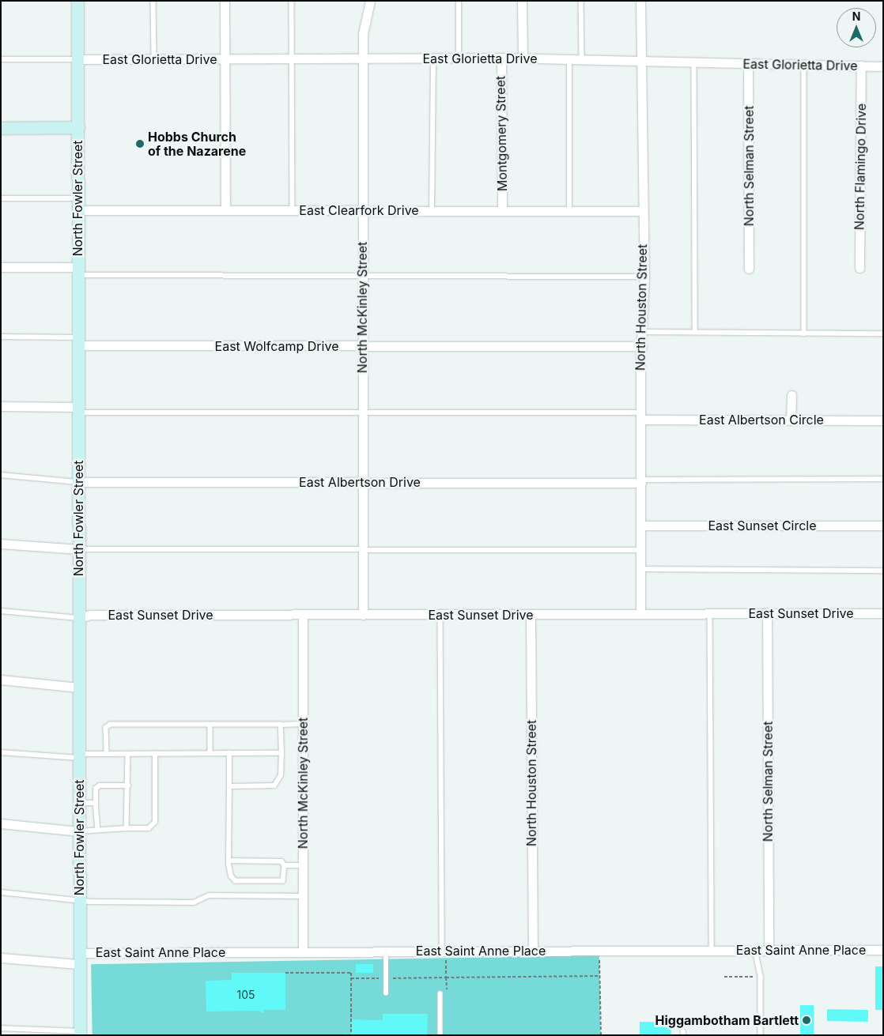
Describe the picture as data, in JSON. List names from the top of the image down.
{
  "streets": {
    "street": [
      "East Glorietta Drive",
      "Montgomery Street",
      "North Selman Street",
      "North Flamingo Drive",
      "North Fowler Street",
      "East Clearfork Drive",
      "North McKinley Street",
      "North Houston Street",
      "East Wolfcamp Drive",
      "East Albertson Circle",
      "East Albertson Drive",
      "East Sunset Circle",
      "East Sunset Drive",
      "East Saint Anne Place"
    ]
  },
  "crossings": [
    ["East Glorietta Drive", "Montgomery Street"],
    ["East Glorietta Drive", "North Selman Street"],
    ["East Glorietta Drive", "North Flamingo Drive"],
    ["East Glorietta Drive", "North Fowler Street"],
    ["East Glorietta Drive", "North McKinley Street"],
    ["East Glorietta Drive", "North Houston Street"],
    ["Montgomery Street", "East Clearfork Drive"],
    ["North Selman Street", "East Sunset Drive"],
    ["North Selman Street", "East Saint Anne Place"],
    ["North Fowler Street", "East Clearfork Drive"],
    ["North Fowler Street", "East Wolfcamp Drive"],
    ["North Fowler Street", "East Albertson Drive"],
    ["North Fowler Street", "East Sunset Drive"],
    ["North Fowler Street", "East Saint Anne Place"],
    ["East Clearfork Drive", "North McKinley Street"],
    ["East Clearfork Drive", "North Houston Street"],
    ["North McKinley Street", "East Wolfcamp Drive"],
    ["North McKinley Street", "East Albertson Drive"],
    ["North McKinley Street", "East Sunset Drive"],
    ["North McKinley Street", "East Saint Anne Place"],
    ["North Houston Street", "East Wolfcamp Drive"],
    ["North Houston Street", "East Albertson Circle"],
    ["North Houston Street", "East Albertson Drive"],
    ["North Houston Street", "East Sunset Circle"],
    ["North Houston Street", "East Sunset Drive"],
    ["North Houston Street", "East Saint Anne Place"]
  ],
  "places": ["Hobbs Church of the Nazarene", "Higgambotham Bartlett"],
  "house_numbers": ["105"],
  "north": "top"
}
